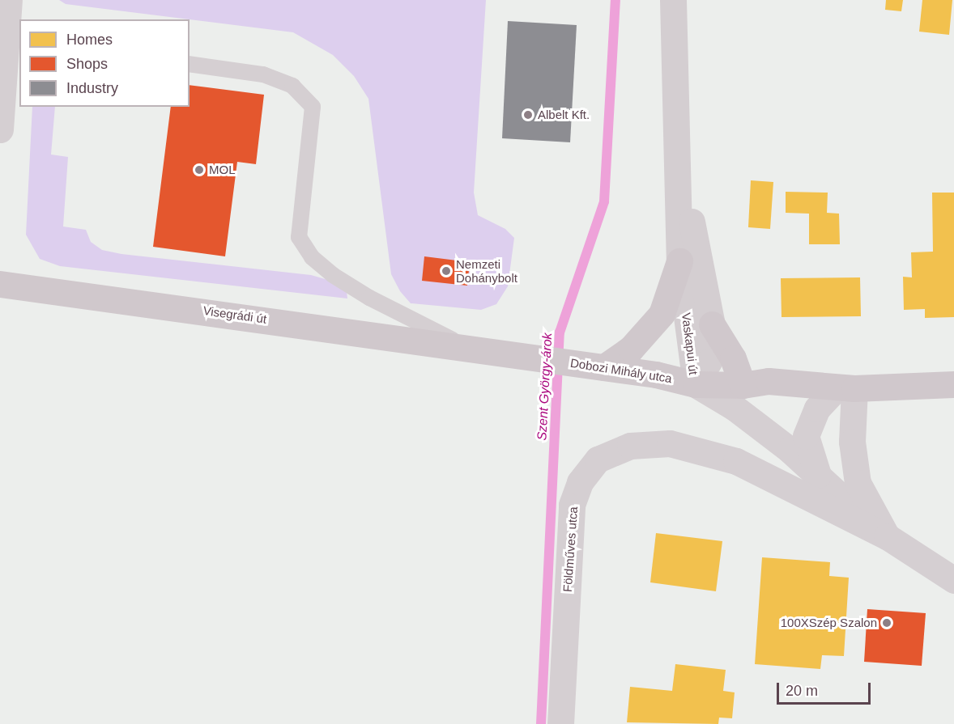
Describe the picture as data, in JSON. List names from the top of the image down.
{
  "streets": {
    "main road": ["Visegrádi út", "Vaskapui út", "Dobozi Mihály utca"],
    "street": ["Földműves utca"]
  },
  "crossings": [
    ["Visegrádi út", "Dobozi Mihály utca"],
    ["Vaskapui út", "Dobozi Mihály utca"],
    ["Vaskapui út", "Földműves utca"],
    ["Dobozi Mihály utca", "Földműves utca"]
  ],
  "water": ["Szent György-árok"],
  "places": [
    "Albelt Kft.",
    "MOL",
    "Nemzeti Dohánybolt",
    "100XSzép Szalon"
  ],
  "legend": ["Homes", "Shops", "Industry"],
  "scale_bar": "20 m"
}
